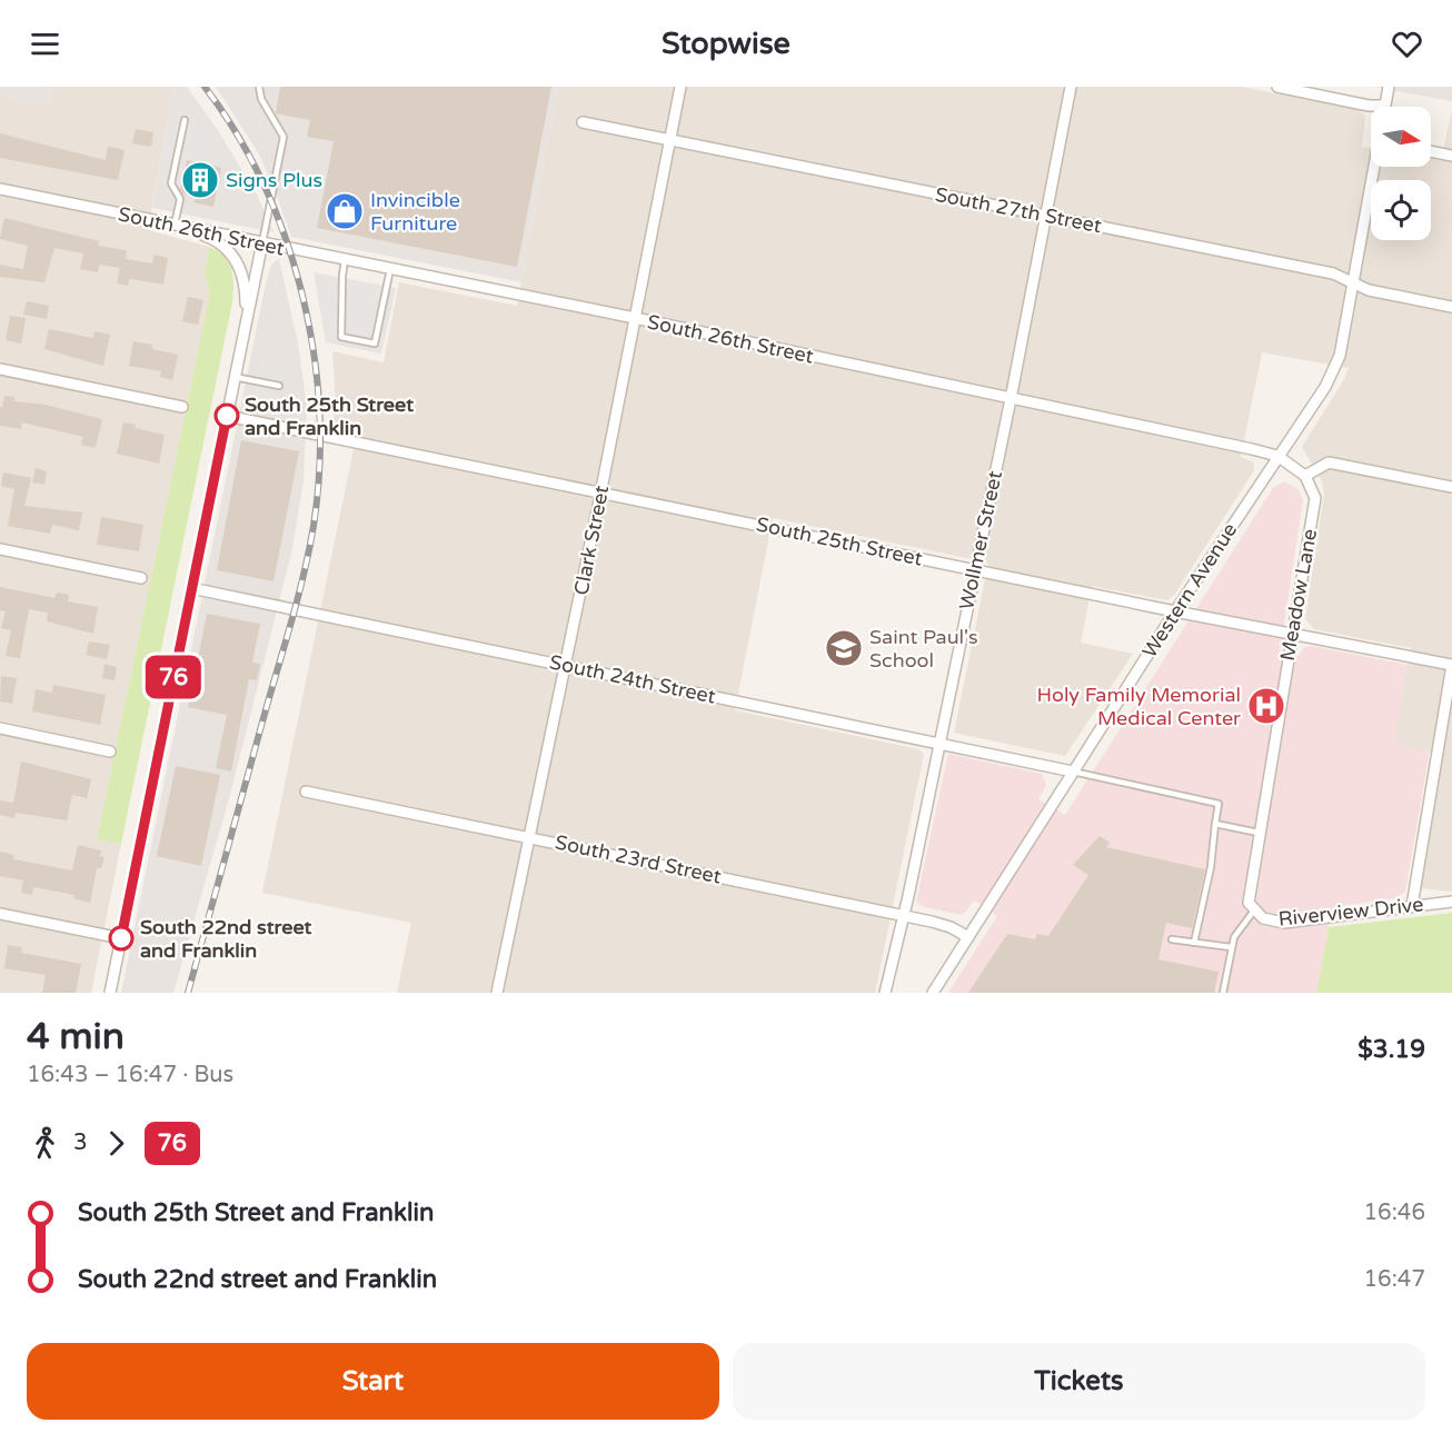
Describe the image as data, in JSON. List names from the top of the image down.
{
  "streets": {
    "street": [
      "South 27th Street",
      "South 26th Street",
      "Clark Street",
      "Wollmer Street",
      "South 25th Street",
      "Western Avenue",
      "Meadow Lane",
      "South 24th Street",
      "South 23rd Street",
      "Riverview Drive"
    ]
  },
  "crossings": [
    ["South 27th Street", "Clark Street"],
    ["South 27th Street", "Wollmer Street"],
    ["South 27th Street", "Western Avenue"],
    ["South 26th Street", "Clark Street"],
    ["South 26th Street", "Wollmer Street"],
    ["South 26th Street", "Western Avenue"],
    ["South 26th Street", "Meadow Lane"],
    ["Clark Street", "South 25th Street"],
    ["Clark Street", "South 24th Street"],
    ["Clark Street", "South 23rd Street"],
    ["Wollmer Street", "South 25th Street"],
    ["Wollmer Street", "South 24th Street"],
    ["Wollmer Street", "South 23rd Street"],
    ["South 25th Street", "Western Avenue"],
    ["South 25th Street", "Meadow Lane"],
    ["Western Avenue", "South 24th Street"],
    ["Western Avenue", "South 23rd Street"],
    ["Meadow Lane", "Riverview Drive"]
  ],
  "places": {
    "building": ["Signs Plus"],
    "shop": ["Invincible Furniture"],
    "other": ["South 25th Street and Franklin", "South 22nd street and Franklin"],
    "school or university": ["Saint Paul's School"],
    "hospital": ["Holy Family Memorial Medical Center"]
  },
  "lines": ["bus line 76"],
  "north": "right",
  "page": {
    "header": "Stopwise",
    "on_map": "76",
    "heading": ["4 min", "16:43 – 16:47 · Bus", "$3.19"],
    "legs": ["3", "76"],
    "list": [
      {
        "name": "South 25th Street and Franklin",
        "value": "16:46"
      },
      {
        "name": "South 22nd street and Franklin",
        "value": "16:47"
      }
    ],
    "buttons": ["Start", "Tickets"]
  }
}
